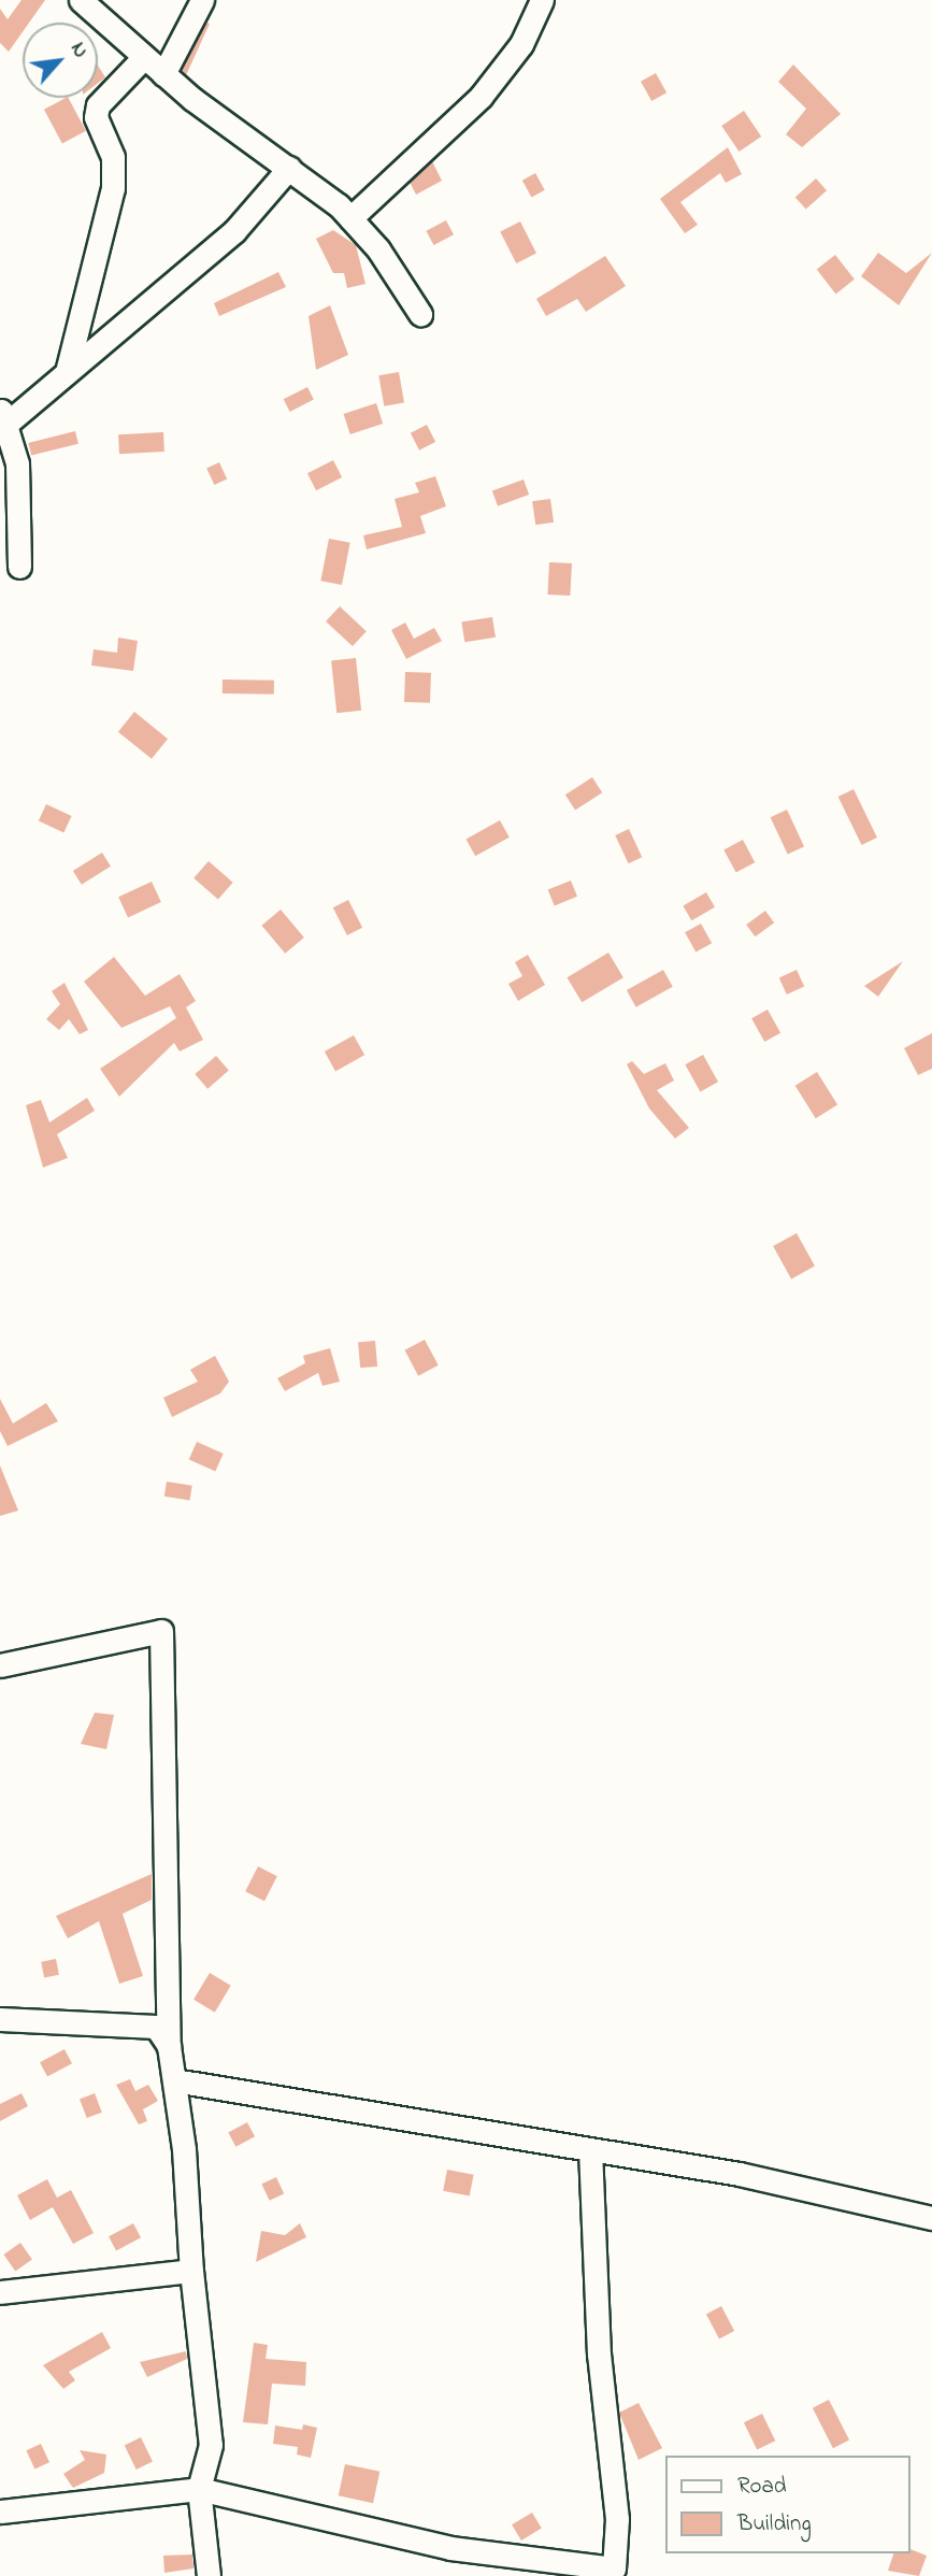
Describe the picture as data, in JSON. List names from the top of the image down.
{
  "legend": ["Road", "Building"],
  "north": "top right"
}
